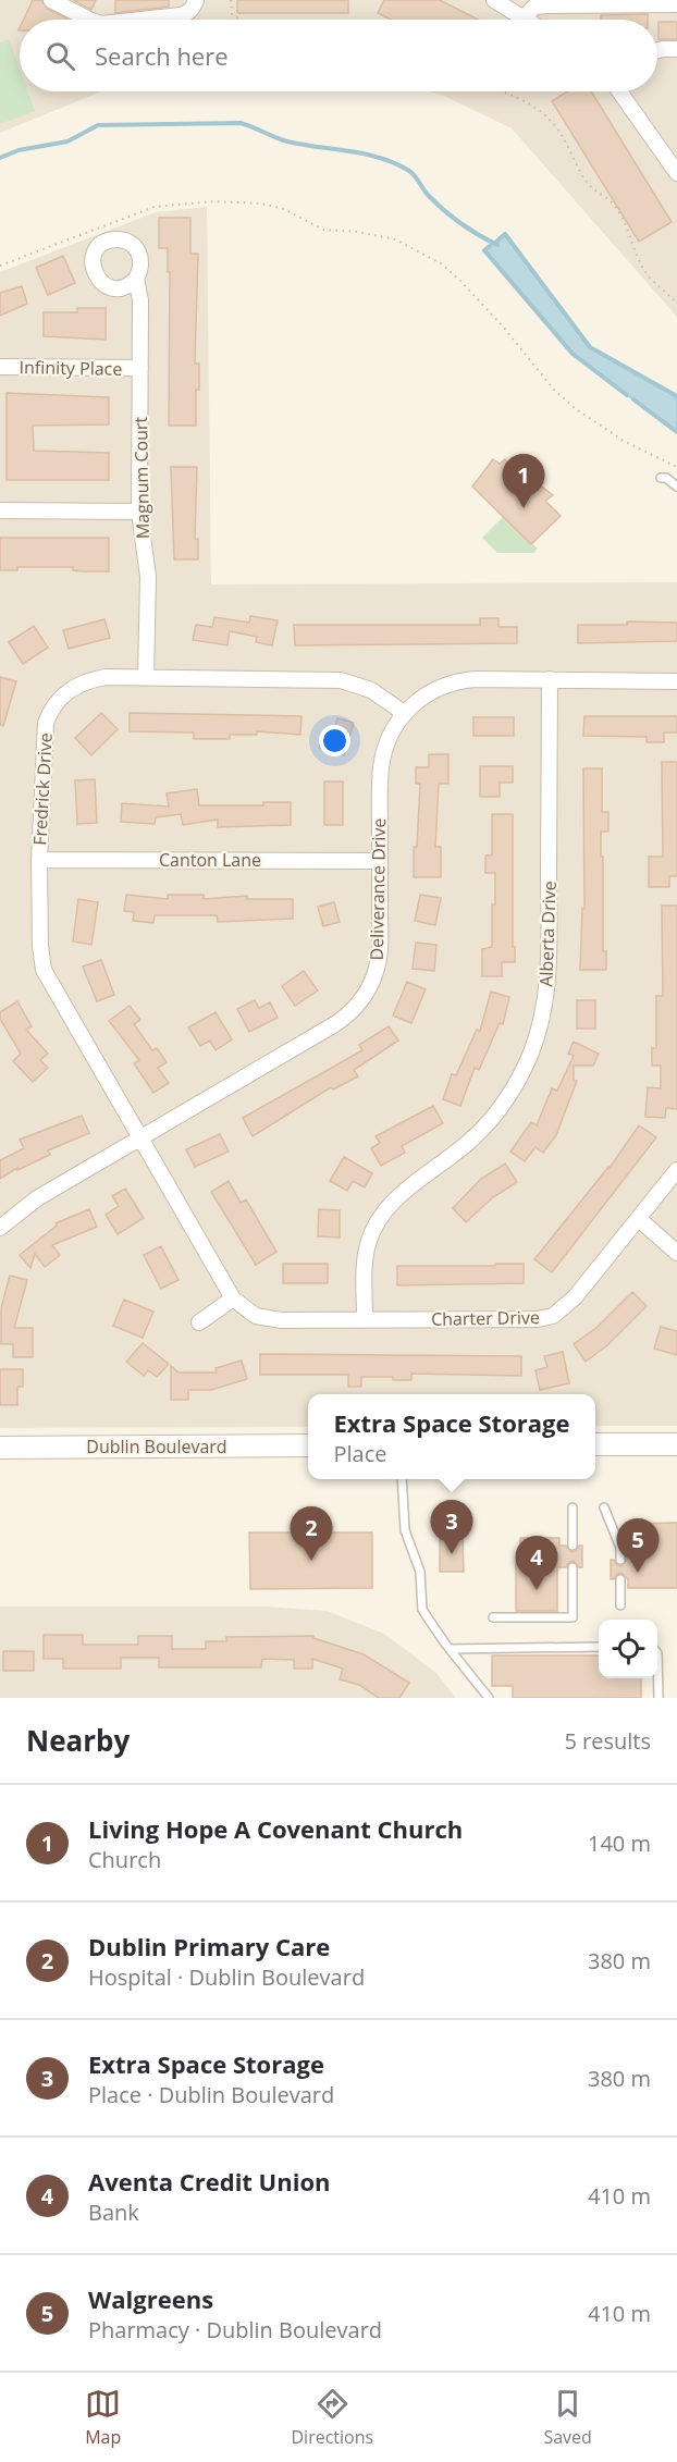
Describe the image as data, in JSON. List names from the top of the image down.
{
  "streets": {
    "main road": ["Dublin Boulevard"],
    "street": [
      "Infinity Place",
      "Magnum Court",
      "Fredrick Drive",
      "Canton Lane",
      "Deliverance Drive",
      "Alberta Drive",
      "Charter Drive"
    ]
  },
  "crossings": [
    ["Infinity Place", "Magnum Court"],
    ["Magnum Court", "Fredrick Drive"],
    ["Fredrick Drive", "Canton Lane"],
    ["Fredrick Drive", "Deliverance Drive"],
    ["Fredrick Drive", "Charter Drive"],
    ["Canton Lane", "Deliverance Drive"],
    ["Deliverance Drive", "Alberta Drive"],
    ["Deliverance Drive", "Charter Drive"],
    ["Alberta Drive", "Charter Drive"]
  ],
  "page": {
    "search": "Search here",
    "pins": [
      "1",
      "3",
      "2",
      "5",
      "4"
    ],
    "popup": ["Extra Space Storage", "Place"],
    "heading": ["Nearby", "5 results"],
    "list": [
      {
        "mark": "1",
        "name": "Living Hope A Covenant Church",
        "note": "Church",
        "value": "140 m"
      },
      {
        "mark": "2",
        "name": "Dublin Primary Care",
        "note": "Hospital · Dublin Boulevard",
        "value": "380 m"
      },
      {
        "mark": "3",
        "name": "Extra Space Storage",
        "note": "Place · Dublin Boulevard",
        "value": "380 m"
      },
      {
        "mark": "4",
        "name": "Aventa Credit Union",
        "note": "Bank",
        "value": "410 m"
      },
      {
        "mark": "5",
        "name": "Walgreens",
        "note": "Pharmacy · Dublin Boulevard",
        "value": "410 m"
      }
    ],
    "nav": ["Map", "Directions", "Saved"]
  }
}
